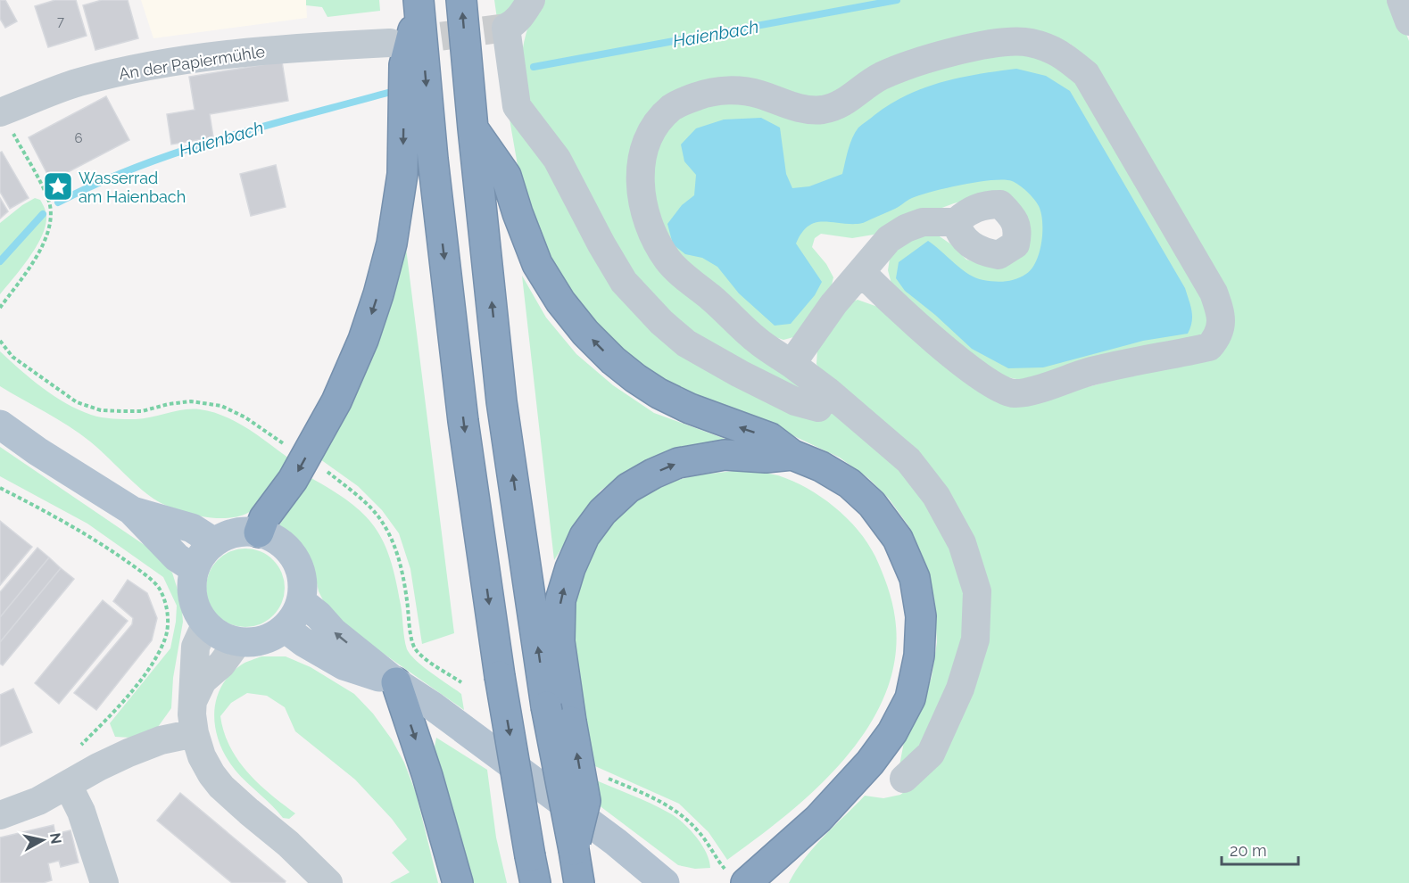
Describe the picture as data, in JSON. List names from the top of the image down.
{
  "streets": {
    "street": ["An der Papiermühle"]
  },
  "water": ["Haienbach"],
  "places": {
    "place": ["Wasserrad am Haienbach"]
  },
  "house_numbers": ["7", "6"],
  "scale_bar": "20 m",
  "north": "right"
}
